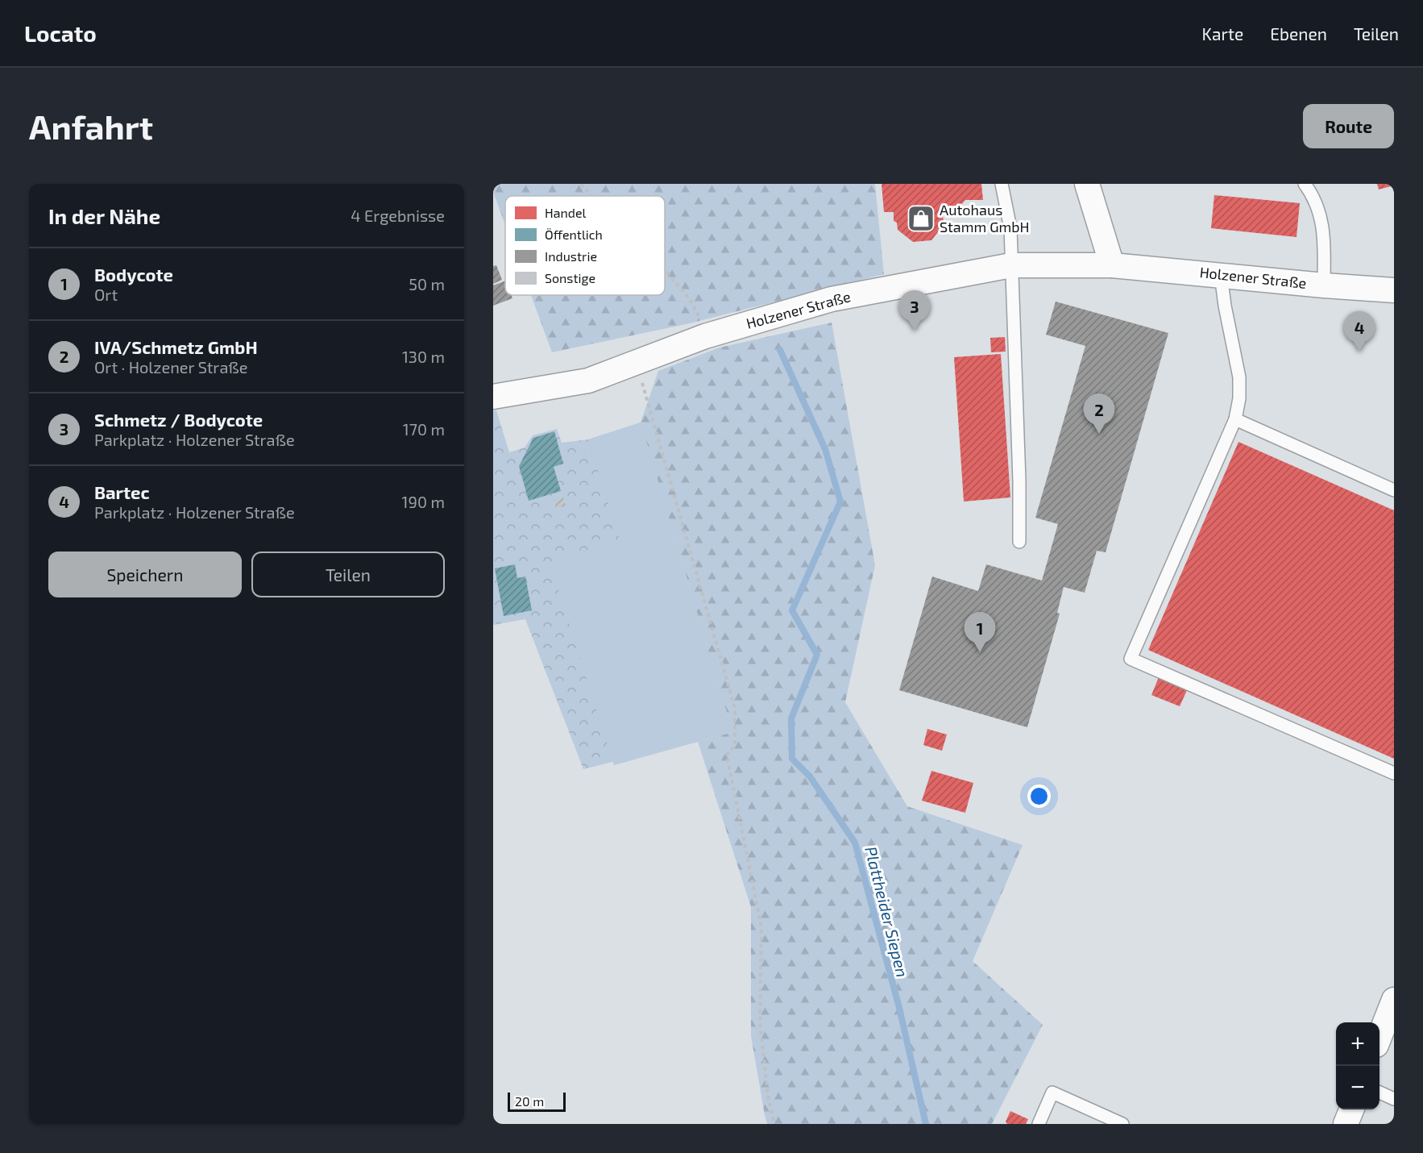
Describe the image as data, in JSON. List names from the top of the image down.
{
  "streets": {
    "street": ["Holzener Straße"]
  },
  "water": ["Plattheider Siepen"],
  "places": {
    "shop": ["Autohaus Stamm GmbH"]
  },
  "legend": [
    "Handel",
    "Öffentlich",
    "Industrie",
    "Sonstige"
  ],
  "scale_bar": "20 m",
  "page": {
    "header": "Locato",
    "nav": ["Karte", "Ebenen", "Teilen"],
    "buttons": [
      "Route",
      ["Speichern", "Teilen"]
    ],
    "title": "Anfahrt",
    "heading": ["In der Nähe", "4 Ergebnisse"],
    "list": [
      {
        "mark": "1",
        "name": "Bodycote",
        "note": "Ort",
        "value": "50 m"
      },
      {
        "mark": "2",
        "name": "IVA/Schmetz GmbH",
        "note": "Ort · Holzener Straße",
        "value": "130 m"
      },
      {
        "mark": "3",
        "name": "Schmetz / Bodycote",
        "note": "Parkplatz · Holzener Straße",
        "value": "170 m"
      },
      {
        "mark": "4",
        "name": "Bartec",
        "note": "Parkplatz · Holzener Straße",
        "value": "190 m"
      }
    ],
    "pins": [
      "3",
      "4",
      "2",
      "1"
    ],
    "map_buttons": ["+", "−"],
    "scale": "20 m"
  }
}
